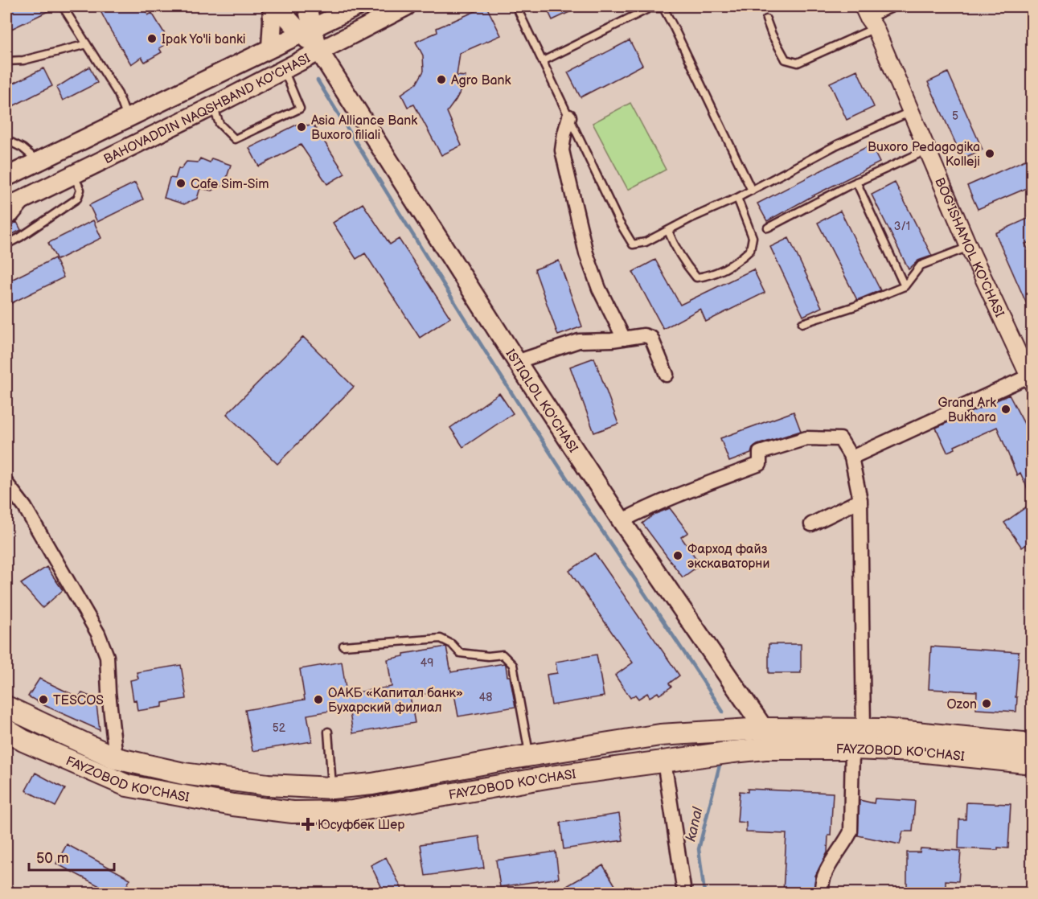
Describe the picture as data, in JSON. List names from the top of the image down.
{
  "streets": {
    "main road": ["BAHOVADDIN NAQSHBAND KO'CHASI", "ISTIQLOL KO'CHASI", "FAYZOBOD KO'CHASI"],
    "street": ["BOG'ISHAMOL KO'CHASI"]
  },
  "crossings": [
    ["BAHOVADDIN NAQSHBAND KO'CHASI", "ISTIQLOL KO'CHASI"],
    ["ISTIQLOL KO'CHASI", "FAYZOBOD KO'CHASI"]
  ],
  "water": ["kanal"],
  "places": {
    "other": [
      "Ipak Yo'li banki",
      "Agro Bank",
      "Asia Alliance Bank Buxoro filiali",
      "Buxoro Pedagogika Kolleji",
      "Cafe Sim-Sim",
      "Grand Ark Bukhara",
      "Фарход файз экскаваторни",
      "TESCOS",
      "ОАКБ «Капитал банк» Бухарский филиал",
      "Ozon"
    ],
    "health": ["Юсуфбек Шер"]
  },
  "house_numbers": [
    "5",
    "3/1",
    "49",
    "48",
    "52"
  ],
  "scale_bar": "50 m"
}
